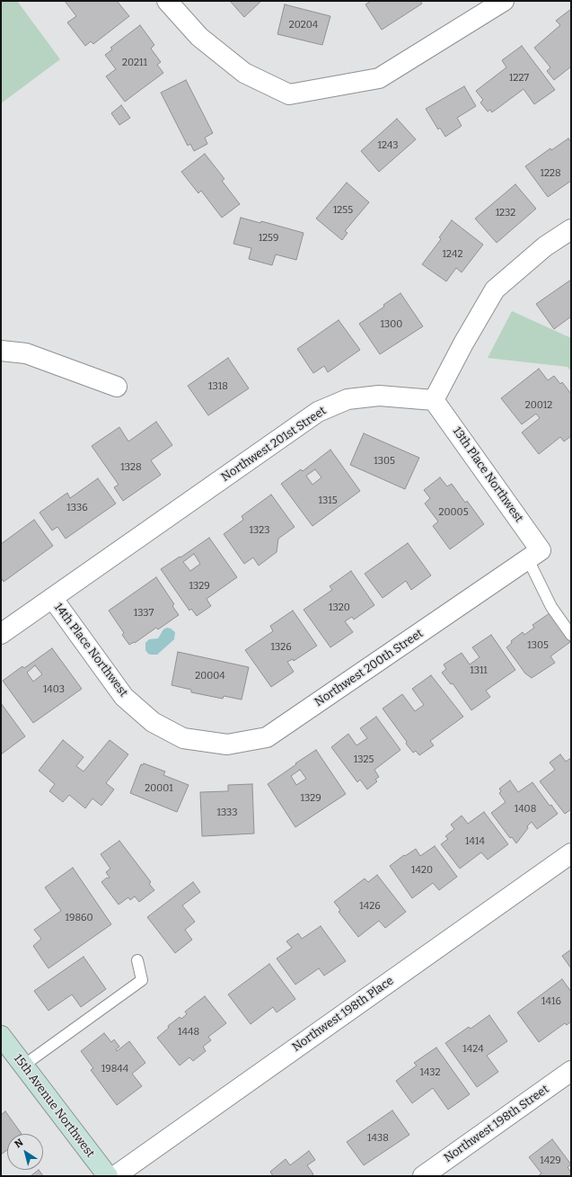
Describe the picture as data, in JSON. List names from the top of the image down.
{
  "streets": {
    "street": [
      "Northwest 201st Street",
      "13th Place Northwest",
      "14th Place Northwest",
      "Northwest 200th Street",
      "Northwest 198th Place",
      "15th Avenue Northwest",
      "Northwest 198th Street"
    ]
  },
  "crossings": [
    ["Northwest 201st Street", "13th Place Northwest"],
    ["Northwest 201st Street", "14th Place Northwest"],
    ["13th Place Northwest", "Northwest 200th Street"],
    ["14th Place Northwest", "Northwest 200th Street"]
  ],
  "house_numbers": [
    "20204",
    "20211",
    "1227",
    "1243",
    "1228",
    "1255",
    "1232",
    "1259",
    "1242",
    "1300",
    "1318",
    "20012",
    "1305",
    "1328",
    "1315",
    "1336",
    "20005",
    "1323",
    "1329",
    "1320",
    "1337",
    "1305",
    "1326",
    "1311",
    "20004",
    "1403",
    "1325",
    "20001",
    "1329",
    "1408",
    "1333",
    "1414",
    "1420",
    "1426",
    "19860",
    "1416",
    "1448",
    "1424",
    "19844",
    "1432",
    "1438",
    "1429"
  ],
  "north": "top left"
}
